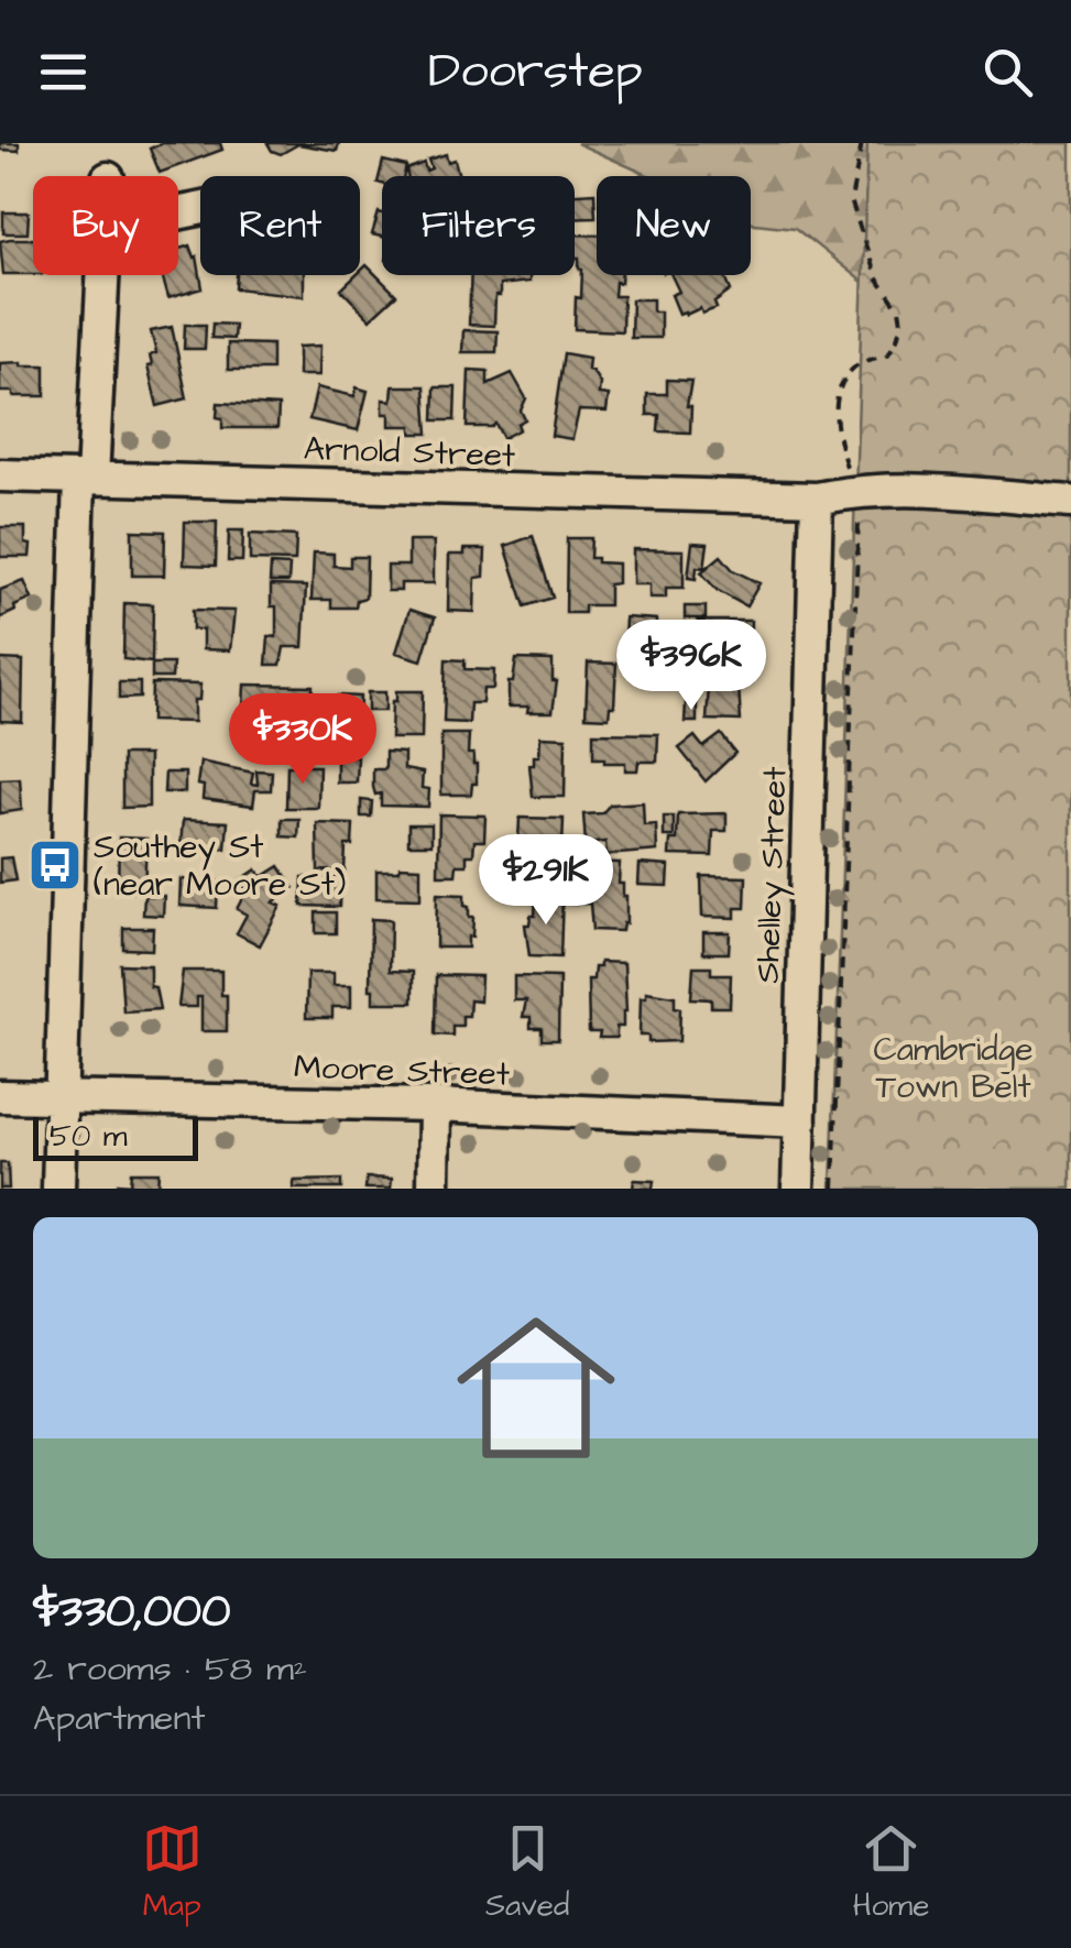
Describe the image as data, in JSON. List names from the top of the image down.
{
  "streets": {
    "street": ["Arnold Street", "Shelley Street", "Moore Street"]
  },
  "crossings": [
    ["Arnold Street", "Shelley Street"],
    ["Shelley Street", "Moore Street"]
  ],
  "parks": ["Cambridge Town Belt"],
  "places": {
    "bus stop": ["Southey St (near Moore St)"]
  },
  "scale_bar": "50 m",
  "page": {
    "header": "Doorstep",
    "chip": [
      "Buy",
      "Rent",
      "Filters",
      "New"
    ],
    "price": ["$396K", "$330K", "$291K"],
    "scale": "50 m",
    "list": [
      {
        "name": "$330,000",
        "note": "2 rooms · 58 m² · Apartment"
      }
    ],
    "tabs": ["Map", "Saved", "Home"]
  }
}
